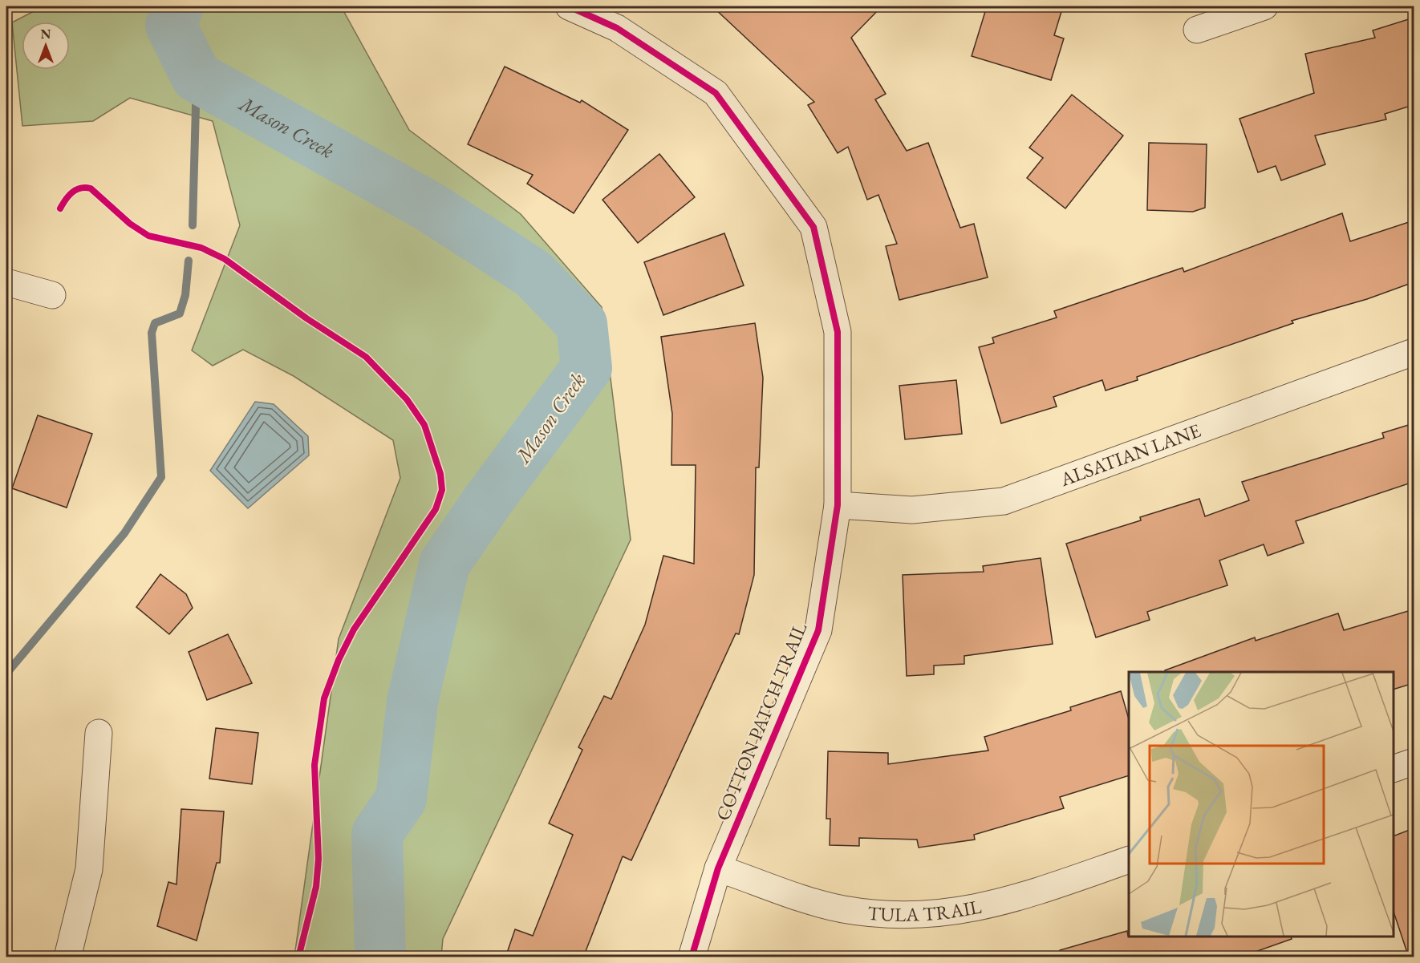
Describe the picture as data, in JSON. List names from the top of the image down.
{
  "streets": {
    "street": ["ALSATIAN LANE", "COTTON PATCH TRAIL", "TULA TRAIL"]
  },
  "crossings": [
    ["ALSATIAN LANE", "COTTON PATCH TRAIL"],
    ["COTTON PATCH TRAIL", "TULA TRAIL"]
  ],
  "water": ["Mason Creek"],
  "north": "top"
}
